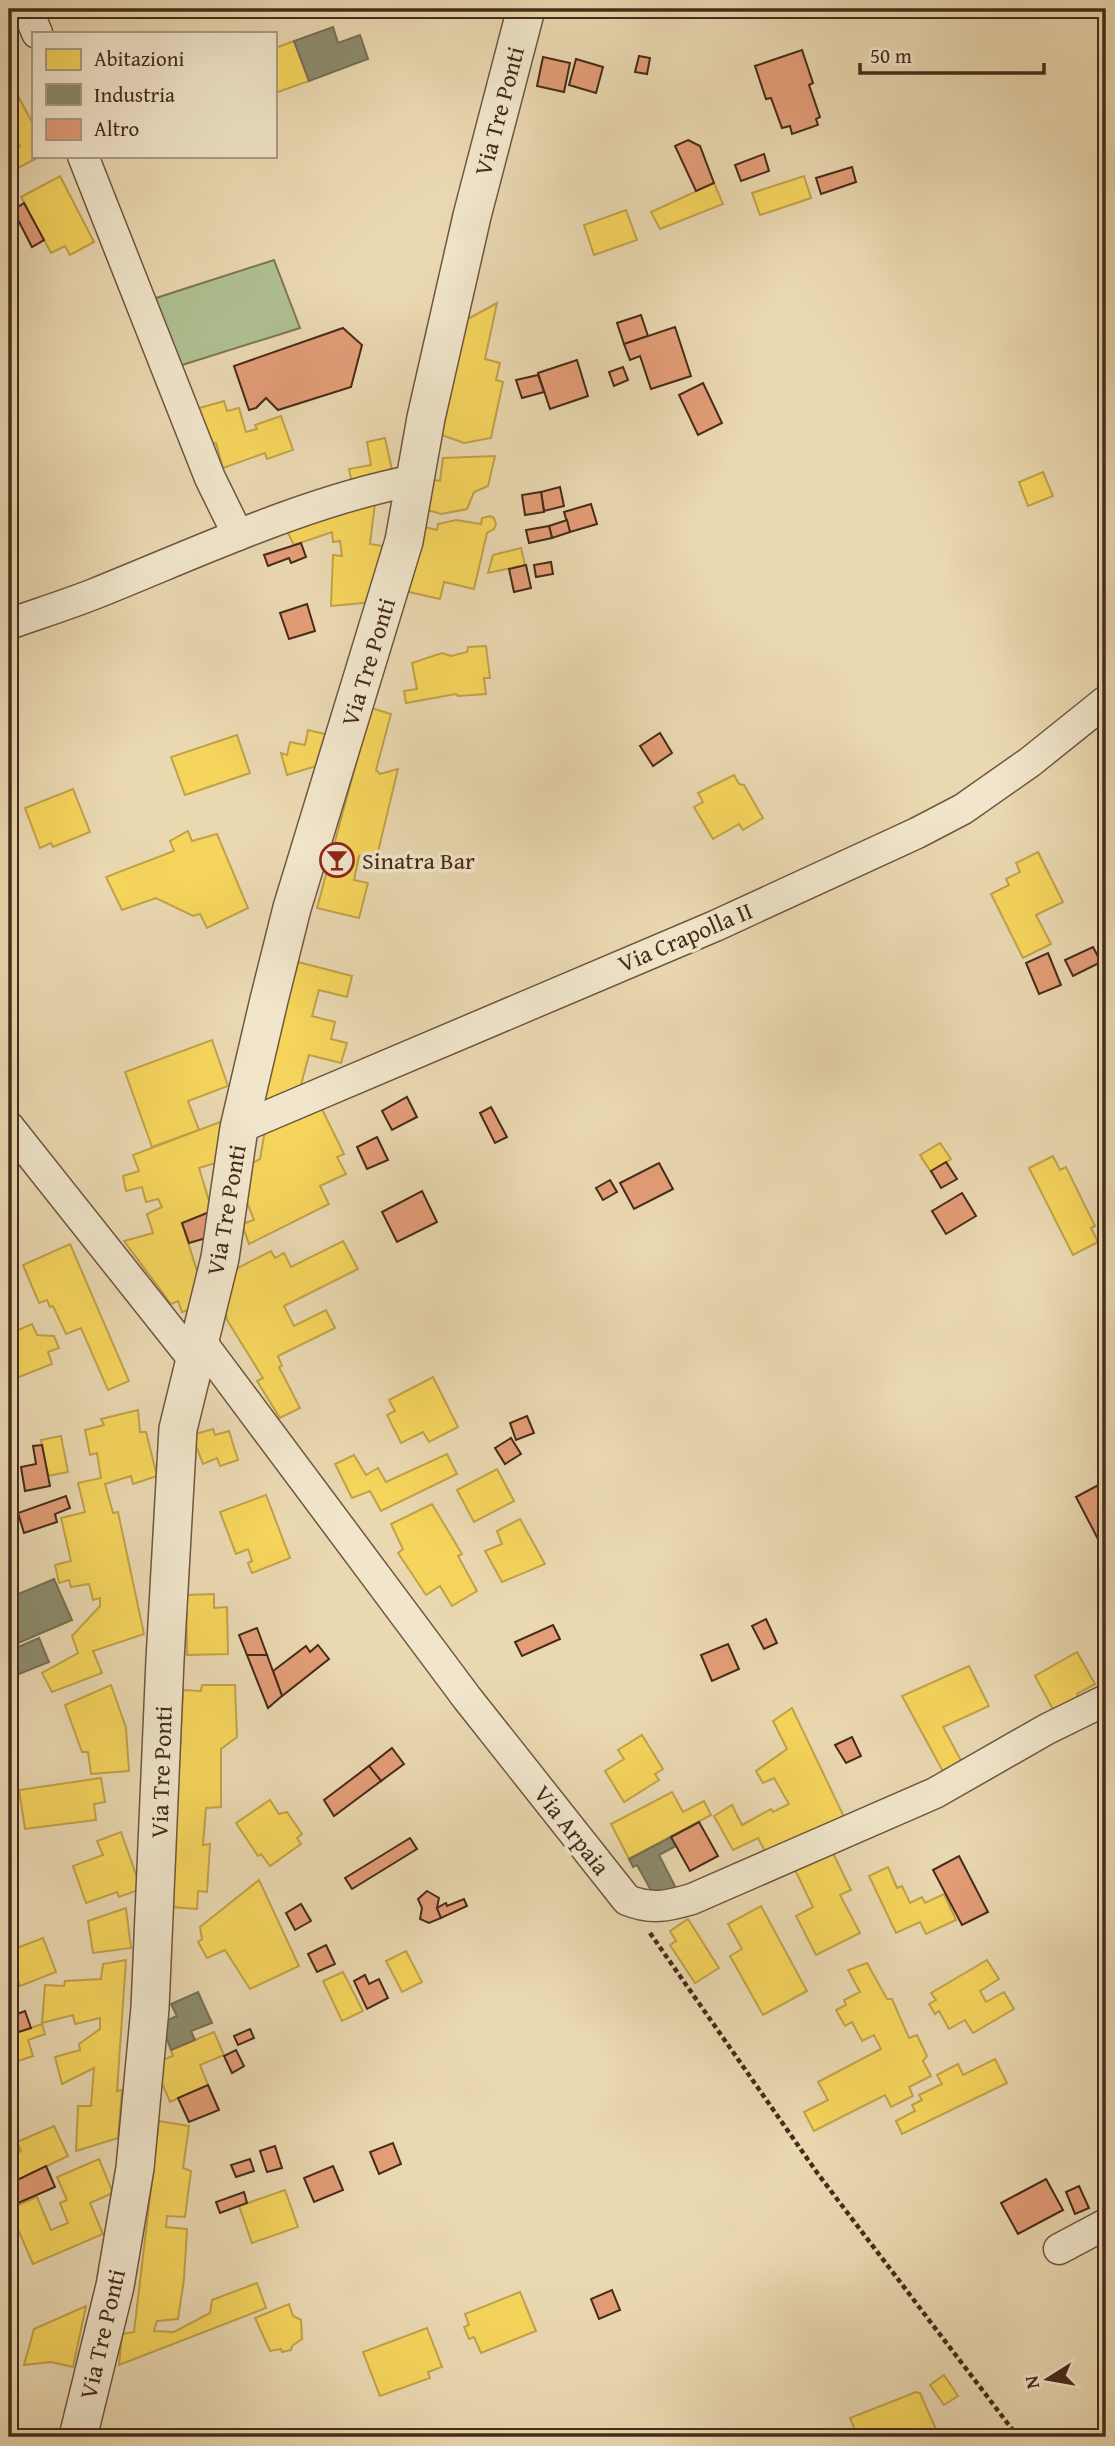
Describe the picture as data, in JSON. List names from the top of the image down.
{
  "streets": {
    "street": ["Via Tre Ponti", "Via Crapolla II", "Via Arpaia"]
  },
  "crossings": [
    ["Via Tre Ponti", "Via Crapolla II"],
    ["Via Tre Ponti", "Via Arpaia"]
  ],
  "places": {
    "bar": ["Sinatra Bar"]
  },
  "legend": ["Abitazioni", "Industria", "Altro"],
  "scale_bar": "50 m",
  "north": "left"
}
